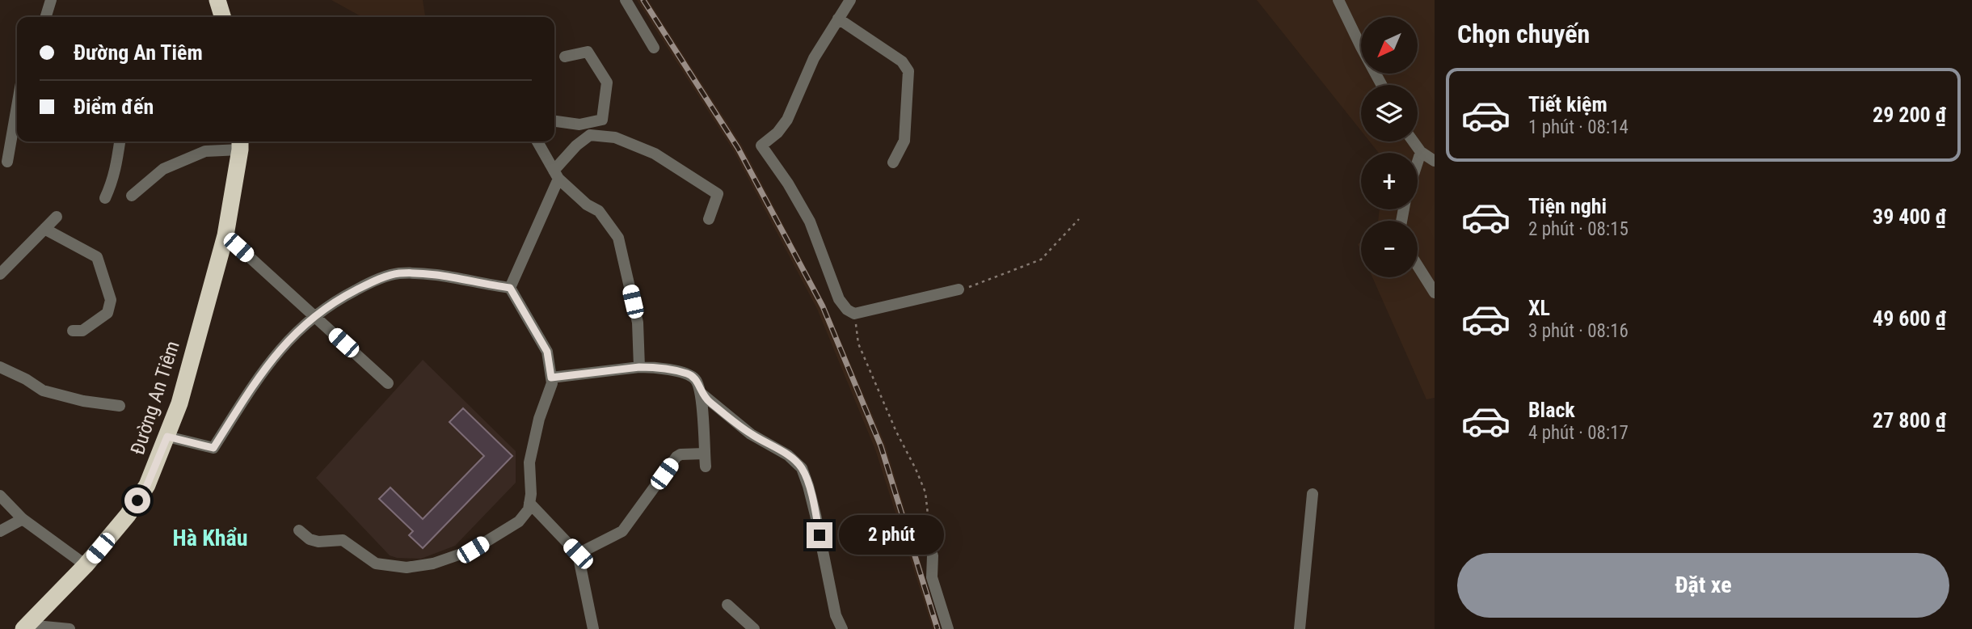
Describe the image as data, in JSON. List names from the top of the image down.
{
  "streets": {
    "highway": ["Đường An Tiêm"]
  },
  "districts": ["Hà Khẩu"],
  "north": "bottom left",
  "page": {
    "heading": "Chọn chuyến",
    "map_buttons": ["+", "−"],
    "banner": ["Đường An Tiêm", "Điểm đến"],
    "list": [
      {
        "name": "Tiết kiệm",
        "note": "1 phút · 08:14",
        "value": "29 200 ₫"
      },
      {
        "name": "Tiện nghi",
        "note": "2 phút · 08:15",
        "value": "39 400 ₫"
      },
      {
        "name": "XL",
        "note": "3 phút · 08:16",
        "value": "49 600 ₫"
      },
      {
        "name": "Black",
        "note": "4 phút · 08:17",
        "value": "27 800 ₫"
      }
    ],
    "bubble": "2 phút",
    "buttons": "Đặt xe"
  }
}
